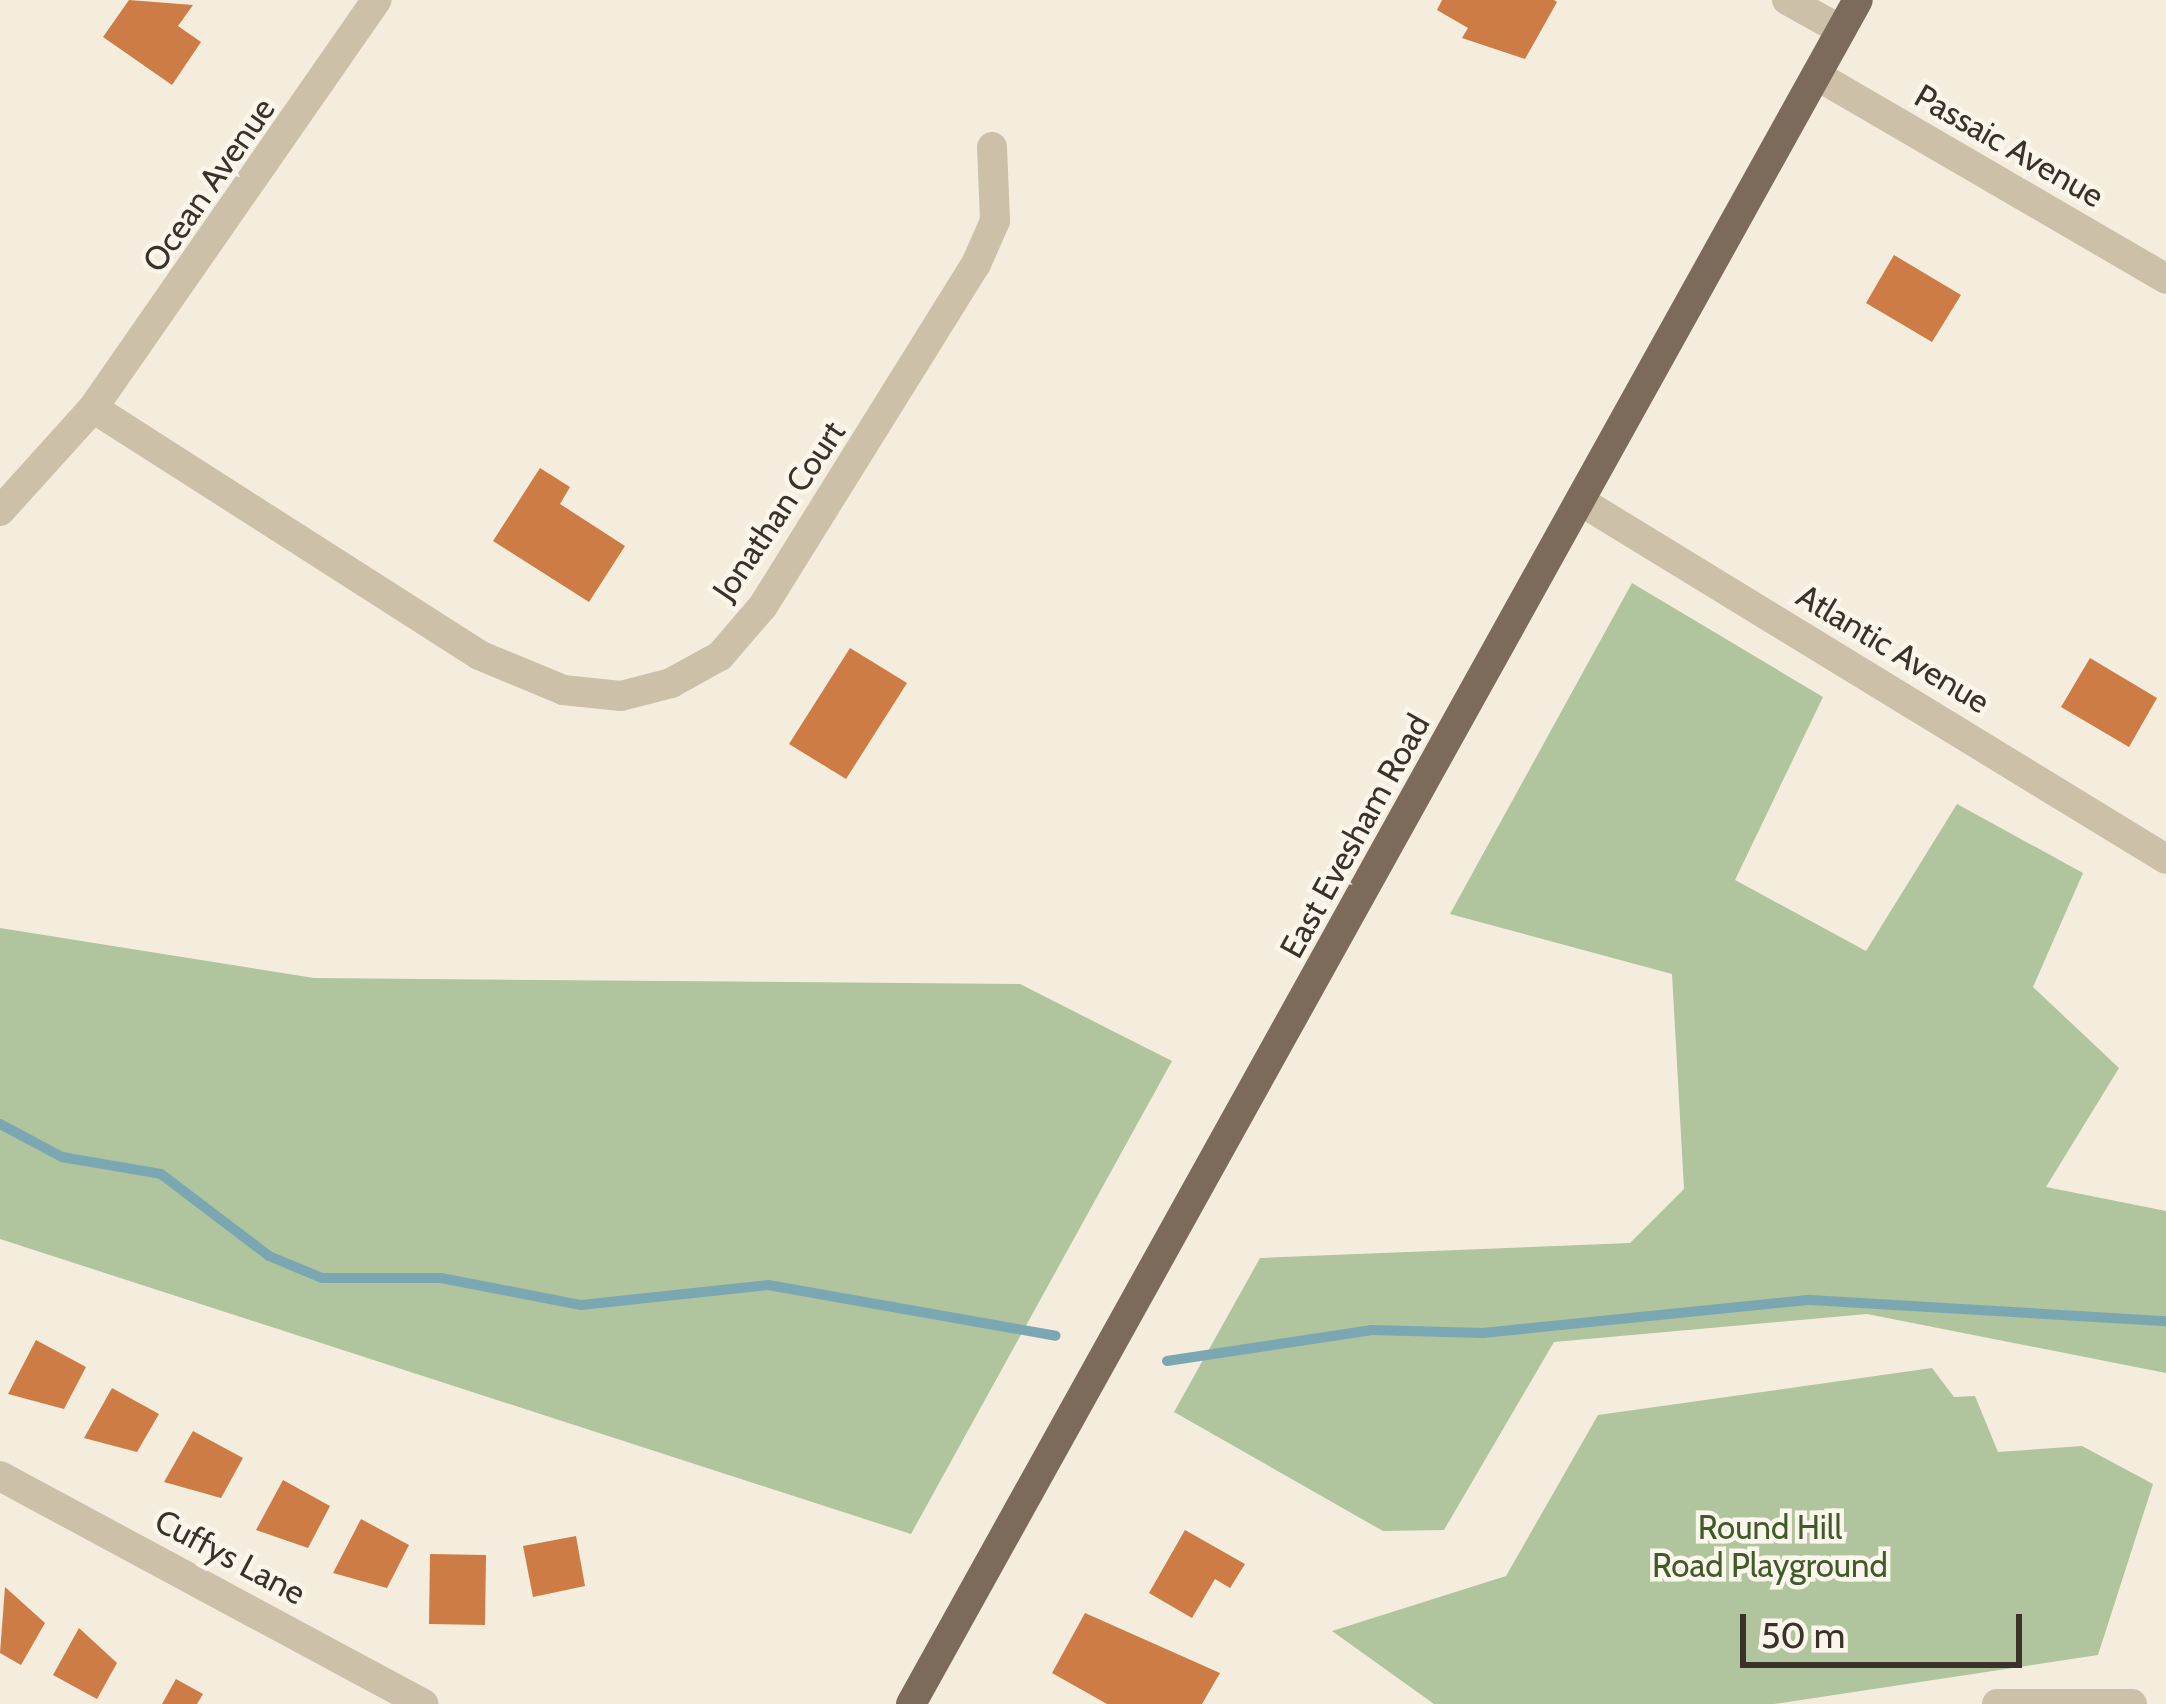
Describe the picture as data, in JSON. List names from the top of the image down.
{
  "streets": {
    "main road": ["East Evesham Road"],
    "street": [
      "Passaic Avenue",
      "Ocean Avenue",
      "Jonathan Court",
      "Atlantic Avenue",
      "Cuffys Lane"
    ]
  },
  "crossings": [
    ["Passaic Avenue", "East Evesham Road"],
    ["Ocean Avenue", "Jonathan Court"],
    ["Atlantic Avenue", "East Evesham Road"]
  ],
  "parks": ["Round Hill Road Playground"],
  "scale_bar": "50 m"
}
